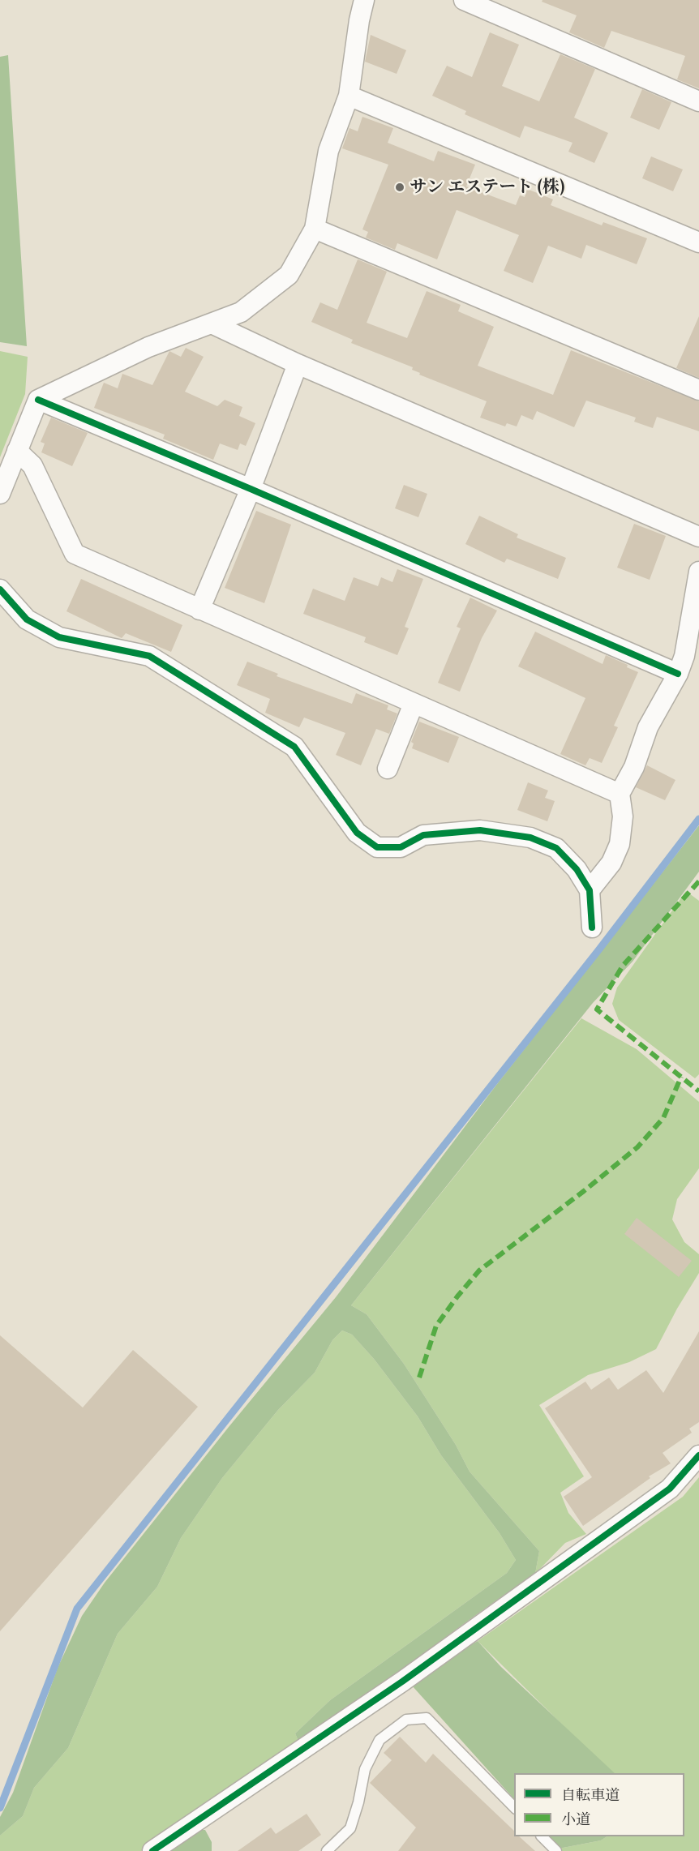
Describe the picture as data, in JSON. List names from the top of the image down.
{
  "places": ["サン エステート (株)"],
  "legend": ["自転車道", "小道"]
}
